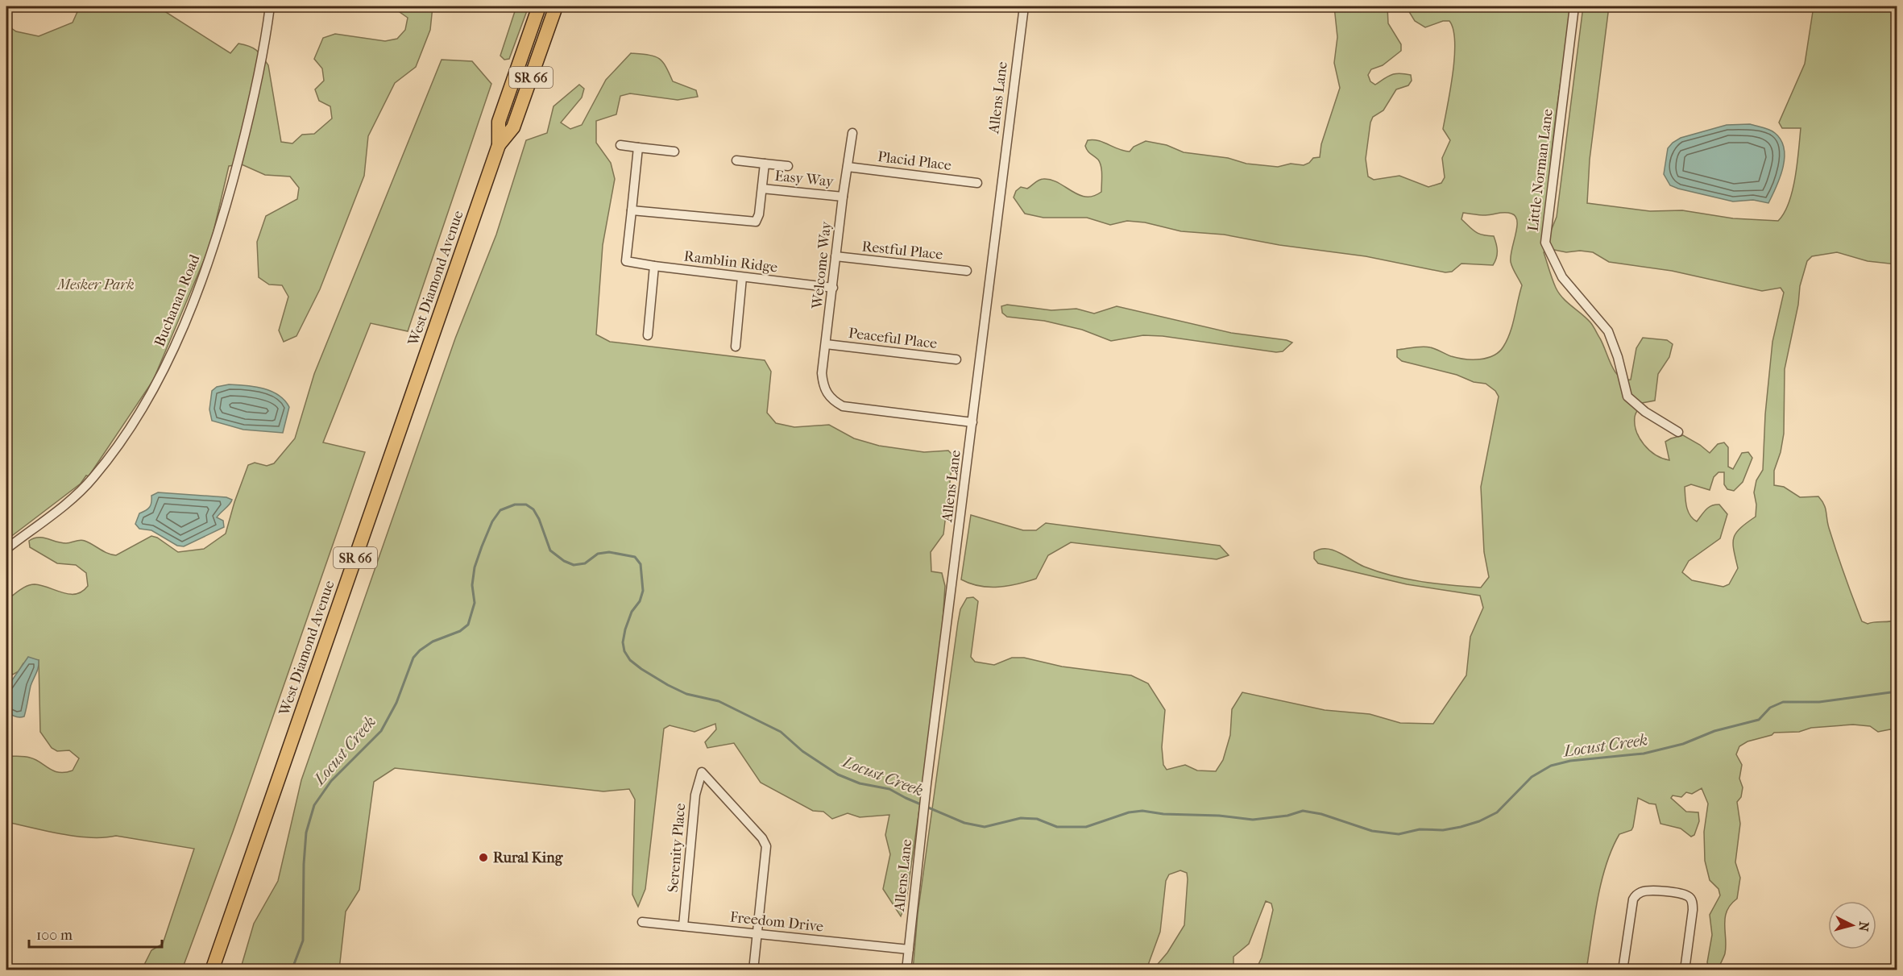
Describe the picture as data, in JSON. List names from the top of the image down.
{
  "streets": {
    "main road": ["SR 66", "West Diamond Avenue"],
    "street": [
      "Allens Lane",
      "Placid Place",
      "Little Norman Lane",
      "Easy Way",
      "Restful Place",
      "Ramblin Ridge",
      "Welcome Way",
      "Buchanan Road",
      "Peaceful Place",
      "Serenity Place",
      "Freedom Drive"
    ]
  },
  "crossings": [
    ["Allens Lane", "Welcome Way"],
    ["Allens Lane", "Freedom Drive"],
    ["Placid Place", "Welcome Way"],
    ["Easy Way", "Welcome Way"],
    ["Restful Place", "Welcome Way"],
    ["Ramblin Ridge", "Welcome Way"],
    ["Welcome Way", "Peaceful Place"],
    ["Serenity Place", "Freedom Drive"]
  ],
  "water": ["Locust Creek"],
  "parks": ["Mesker Park"],
  "places": ["Rural King"],
  "scale_bar": "100 m",
  "north": "right"
}
